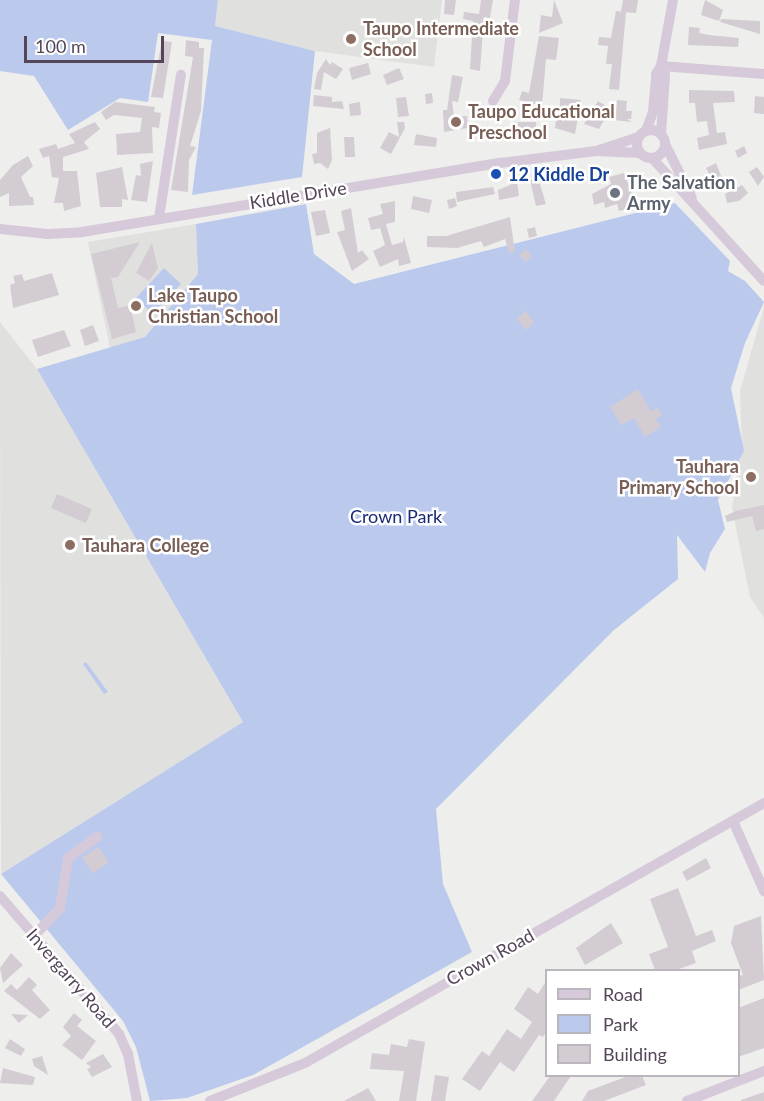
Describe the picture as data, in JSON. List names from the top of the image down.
{
  "streets": {
    "street": ["Kiddle Drive", "Crown Road", "Invergarry Road"]
  },
  "parks": ["Crown Park"],
  "places": [
    "Taupo Intermediate School",
    "Taupo Educational Preschool",
    "12 Kiddle Dr",
    "The Salvation Army",
    "Lake Taupo Christian School",
    "Tauhara Primary School",
    "Tauhara College"
  ],
  "legend": ["Road", "Park", "Building"],
  "scale_bar": "100 m"
}
